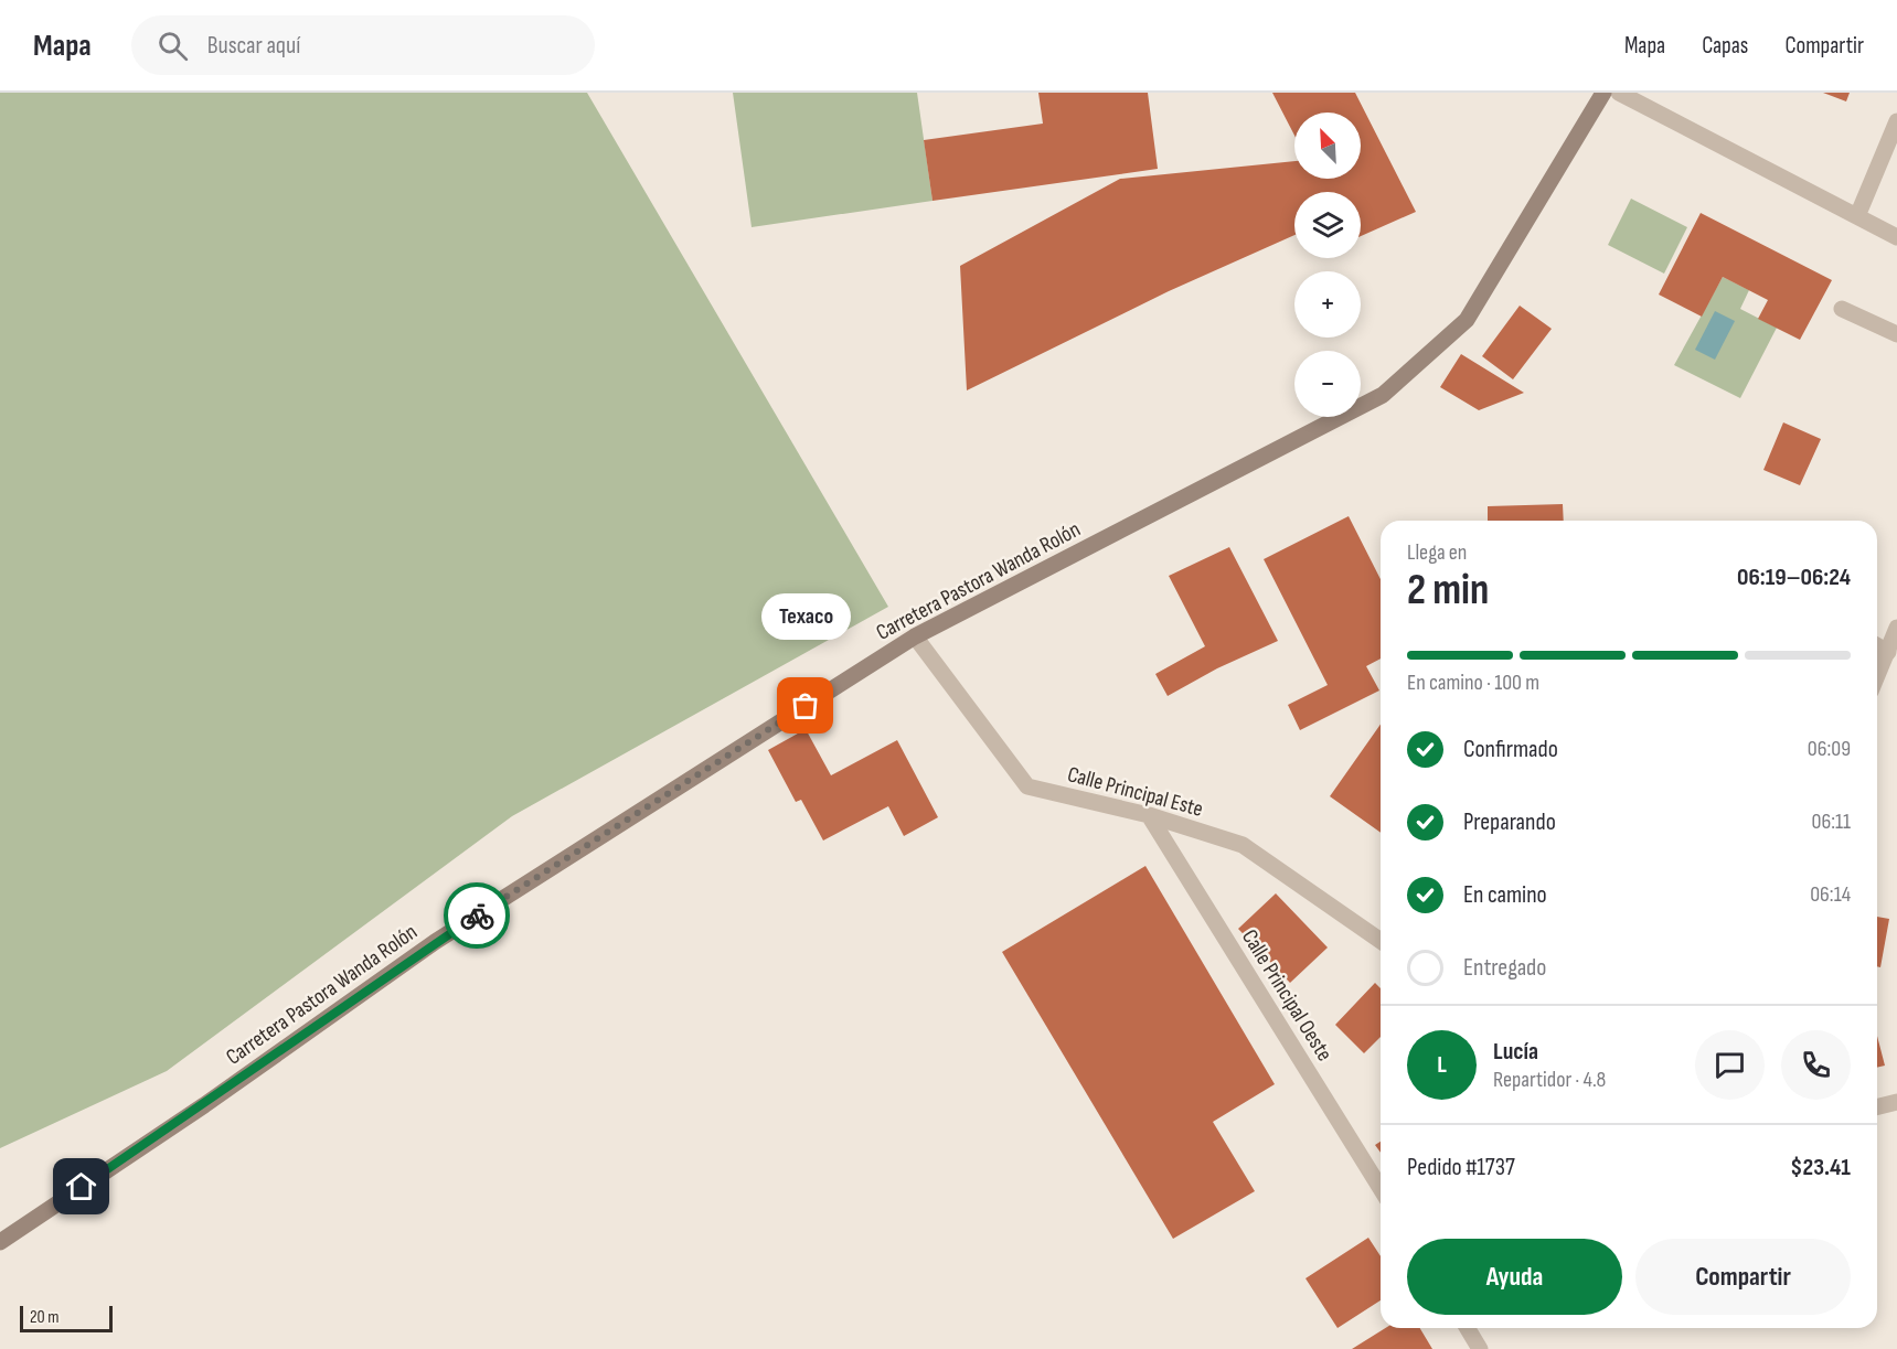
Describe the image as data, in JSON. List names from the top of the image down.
{
  "streets": {
    "street": ["Carretera Pastora Wanda Rolón", "Calle Principal Este", "Calle Principal Oeste"]
  },
  "crossings": [
    ["Carretera Pastora Wanda Rolón", "Calle Principal Este"],
    ["Calle Principal Este", "Calle Principal Oeste"]
  ],
  "places": ["Texaco"],
  "scale_bar": "20 m",
  "north": "top left",
  "page": {
    "header": "Mapa",
    "search": "Buscar aquí",
    "nav": ["Mapa", "Capas", "Compartir"],
    "map_buttons": ["+", "−"],
    "heading": ["2 min", "Llega en", "06:19–06:24"],
    "panel": [
      "Lucía",
      "Repartidor · 4.8",
      "Pedido #1737",
      "$23.41"
    ],
    "bubble": "Texaco",
    "bar": "En camino · 100 m",
    "list": [
      ["Confirmado", "06:09"],
      ["Preparando", "06:11"],
      ["En camino", "06:14"],
      "Entregado"
    ],
    "round": "L",
    "buttons": ["Ayuda", "Compartir"],
    "scale": "20 m"
  }
}
